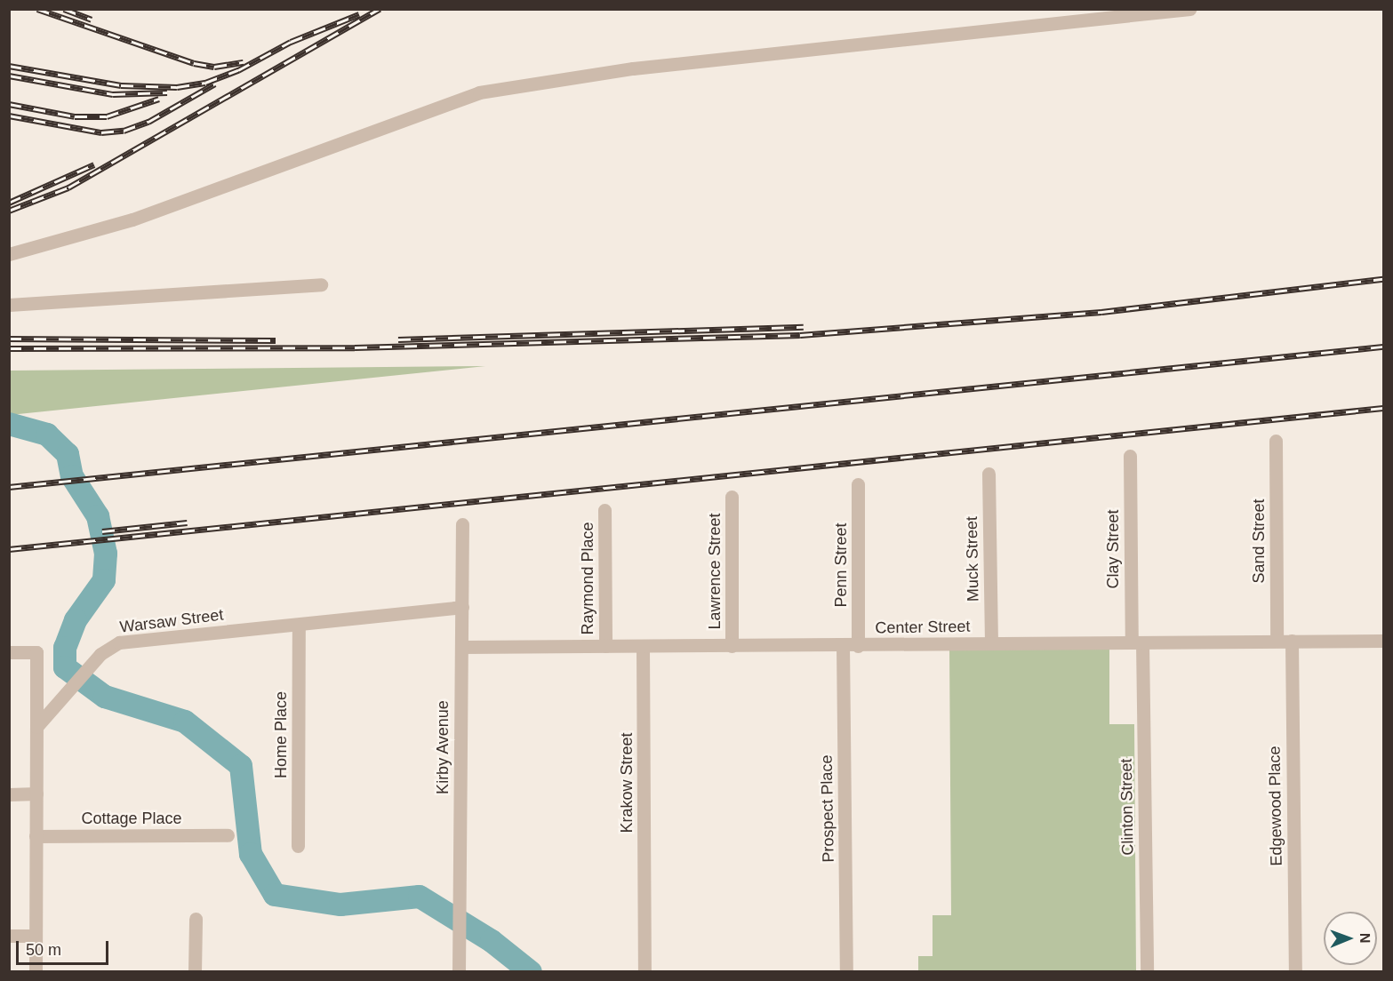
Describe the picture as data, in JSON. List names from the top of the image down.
{
  "streets": {
    "street": [
      "Sand Street",
      "Clay Street",
      "Muck Street",
      "Penn Street",
      "Lawrence Street",
      "Raymond Place",
      "Warsaw Street",
      "Center Street",
      "Home Place",
      "Kirby Avenue",
      "Krakow Street",
      "Edgewood Place",
      "Clinton Street",
      "Prospect Place",
      "Cottage Place"
    ]
  },
  "crossings": [
    ["Sand Street", "Center Street"],
    ["Clay Street", "Center Street"],
    ["Clay Street", "Clinton Street"],
    ["Muck Street", "Center Street"],
    ["Penn Street", "Center Street"],
    ["Lawrence Street", "Center Street"],
    ["Raymond Place", "Center Street"],
    ["Warsaw Street", "Home Place"],
    ["Warsaw Street", "Kirby Avenue"],
    ["Center Street", "Kirby Avenue"],
    ["Center Street", "Krakow Street"],
    ["Center Street", "Edgewood Place"],
    ["Center Street", "Clinton Street"],
    ["Center Street", "Prospect Place"]
  ],
  "scale_bar": "50 m",
  "north": "right"
}
